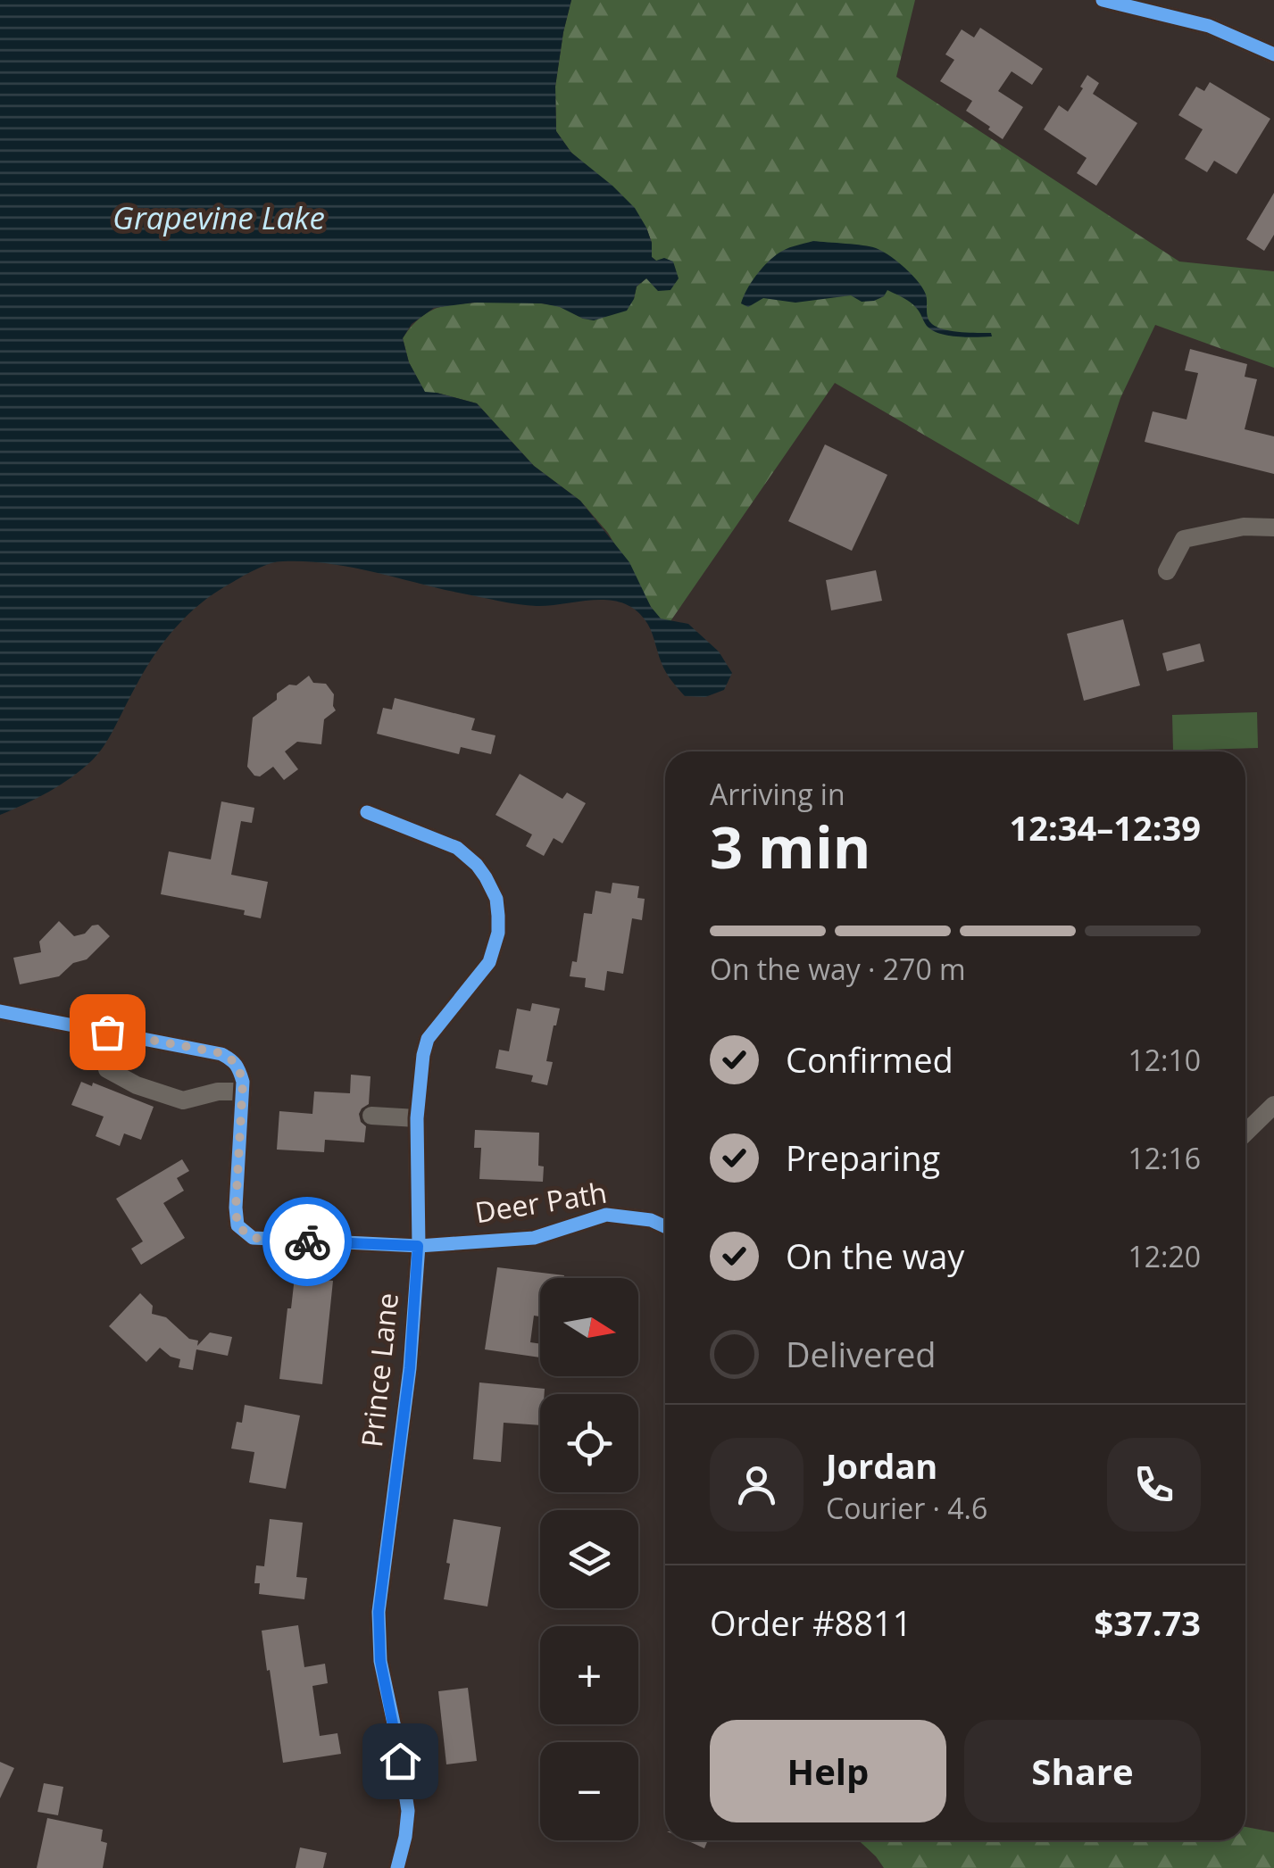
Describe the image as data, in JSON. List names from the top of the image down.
{
  "streets": {
    "street": ["Deer Path", "Prince Lane"]
  },
  "crossings": [
    ["Deer Path", "Prince Lane"]
  ],
  "water": ["Grapevine Lake"],
  "north": "right",
  "page": {
    "heading": ["3 min", "Arriving in", "12:34–12:39"],
    "panel": [
      "Jordan",
      "Courier · 4.6",
      "Order #8811",
      "$37.73"
    ],
    "bar": "On the way · 270 m",
    "list": [
      ["Confirmed", "12:10"],
      ["Preparing", "12:16"],
      ["On the way", "12:20"],
      "Delivered"
    ],
    "map_buttons": ["+", "−"],
    "buttons": ["Help", "Share"]
  }
}
